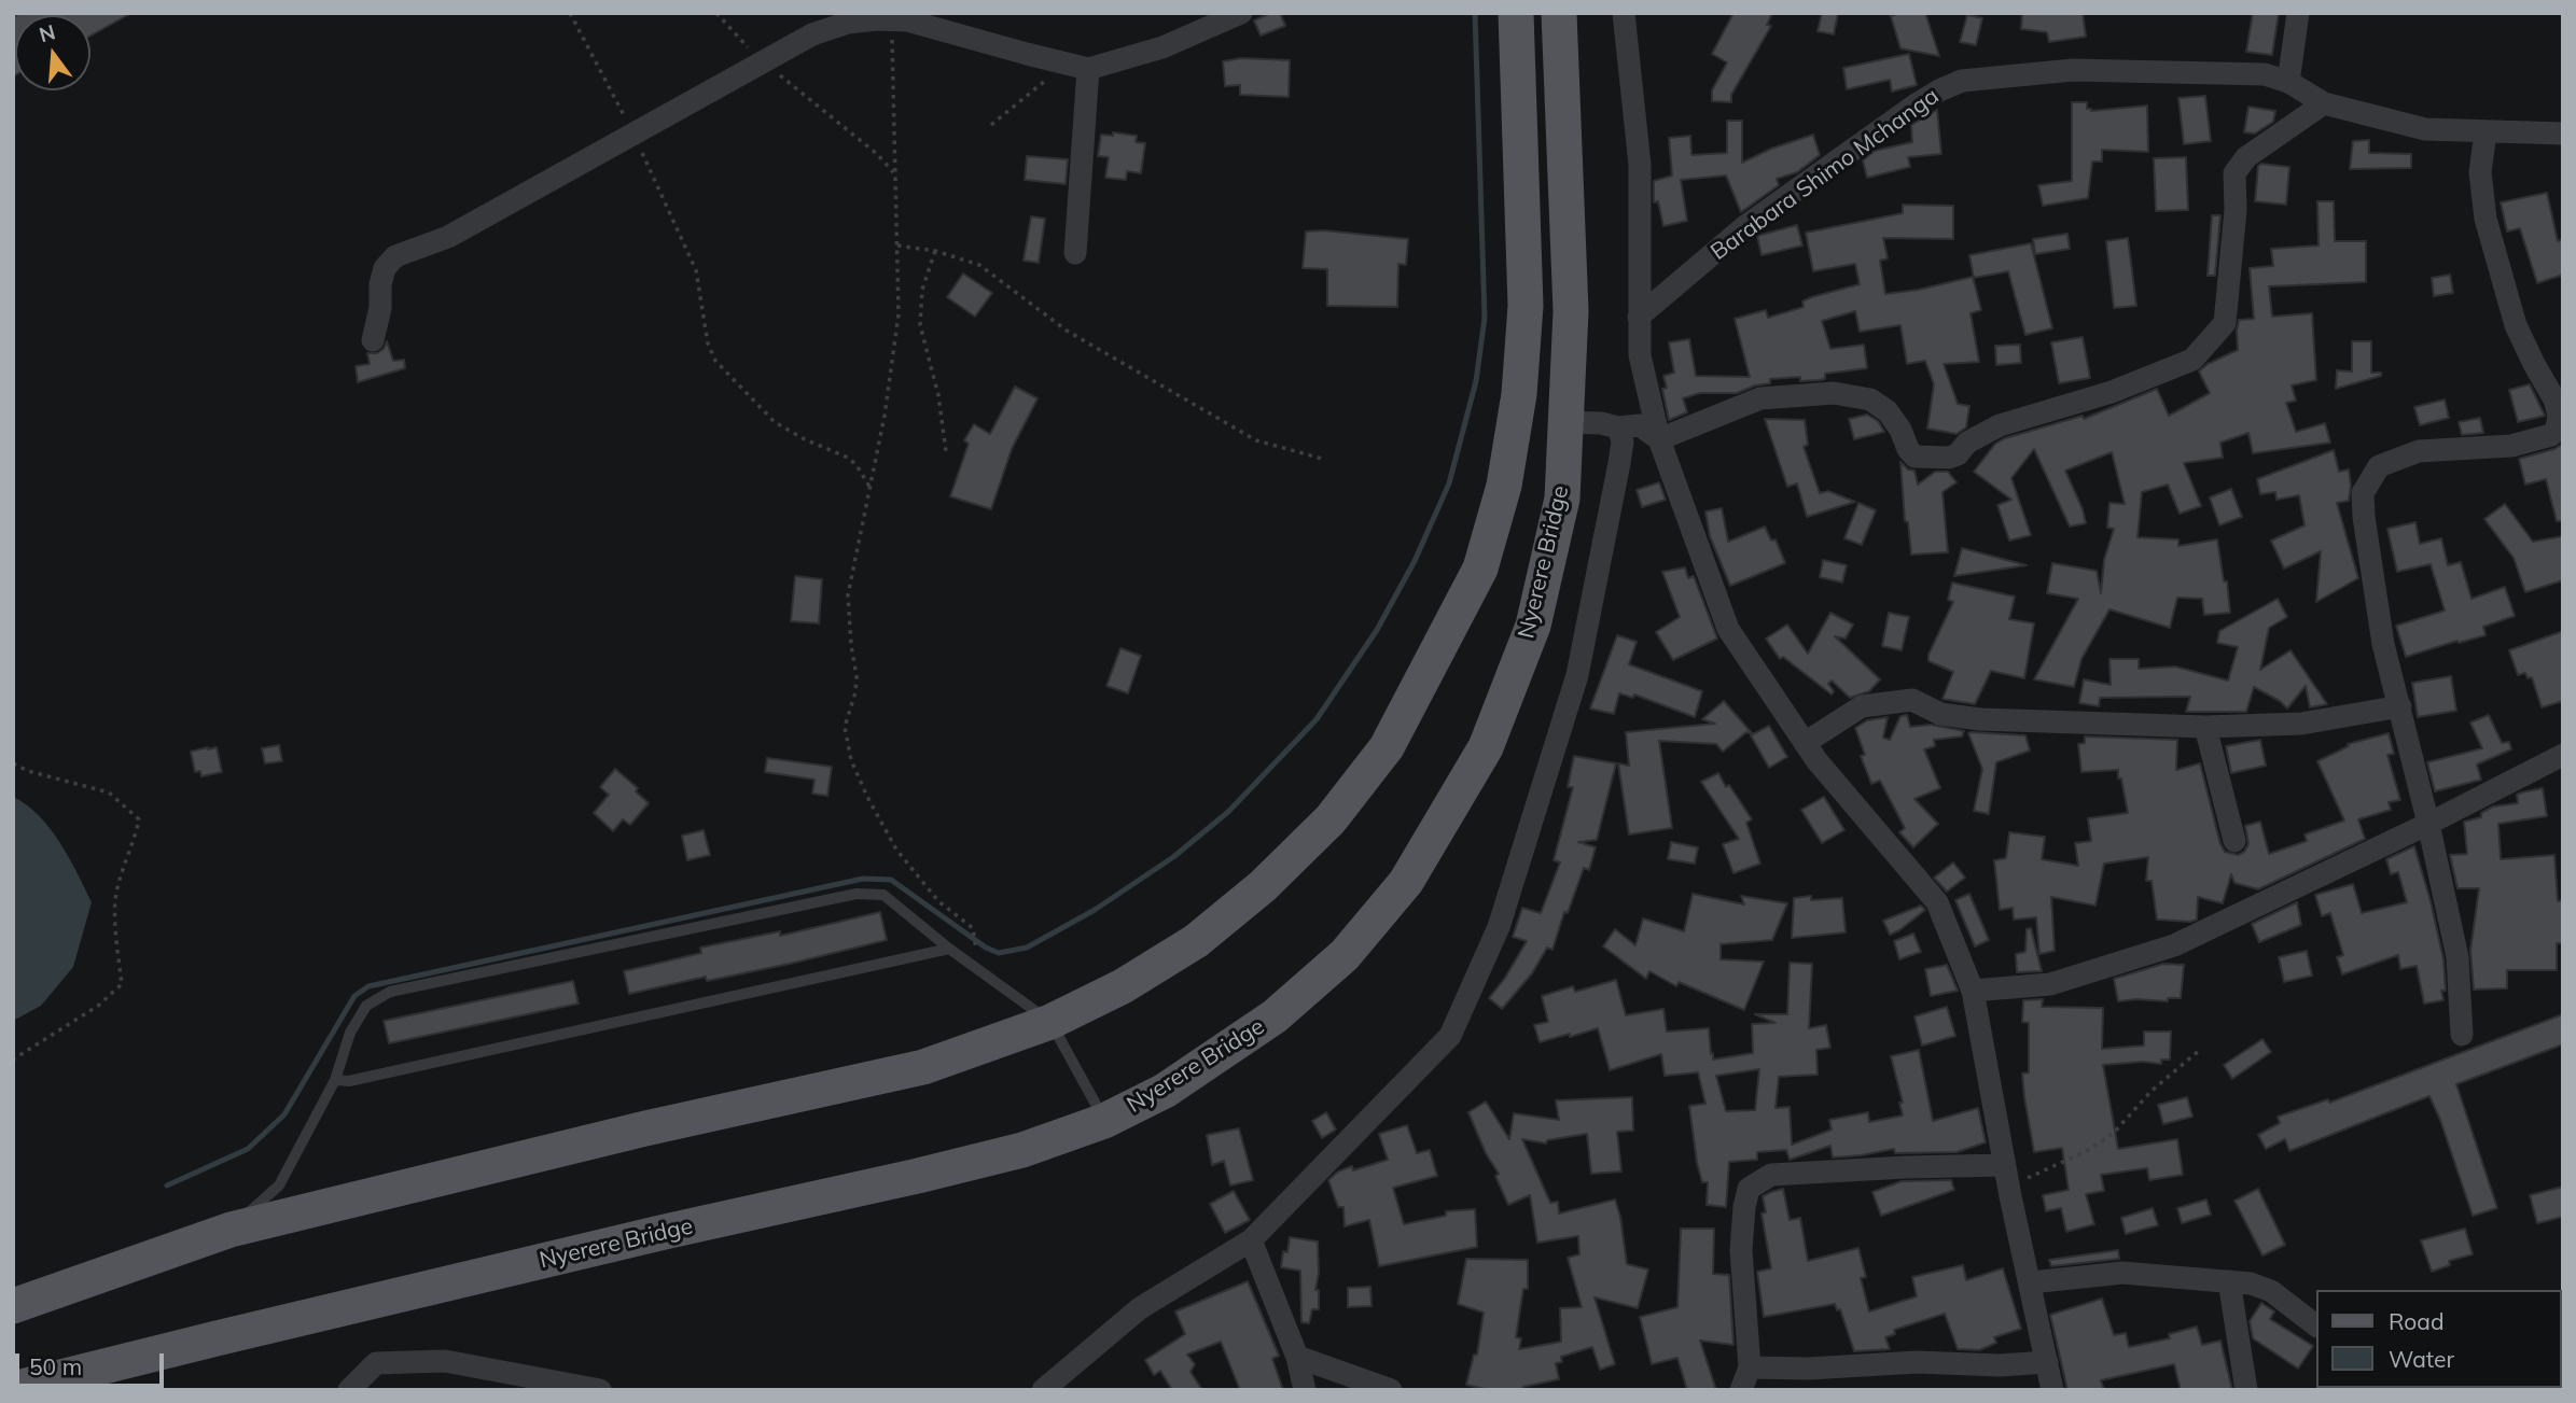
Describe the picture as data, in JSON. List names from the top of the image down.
{
  "streets": {
    "main road": ["Nyerere Bridge"],
    "street": ["Barabara Shimo Mchanga"]
  },
  "legend": ["Road", "Water"],
  "scale_bar": "50 m",
  "north": "top"
}
